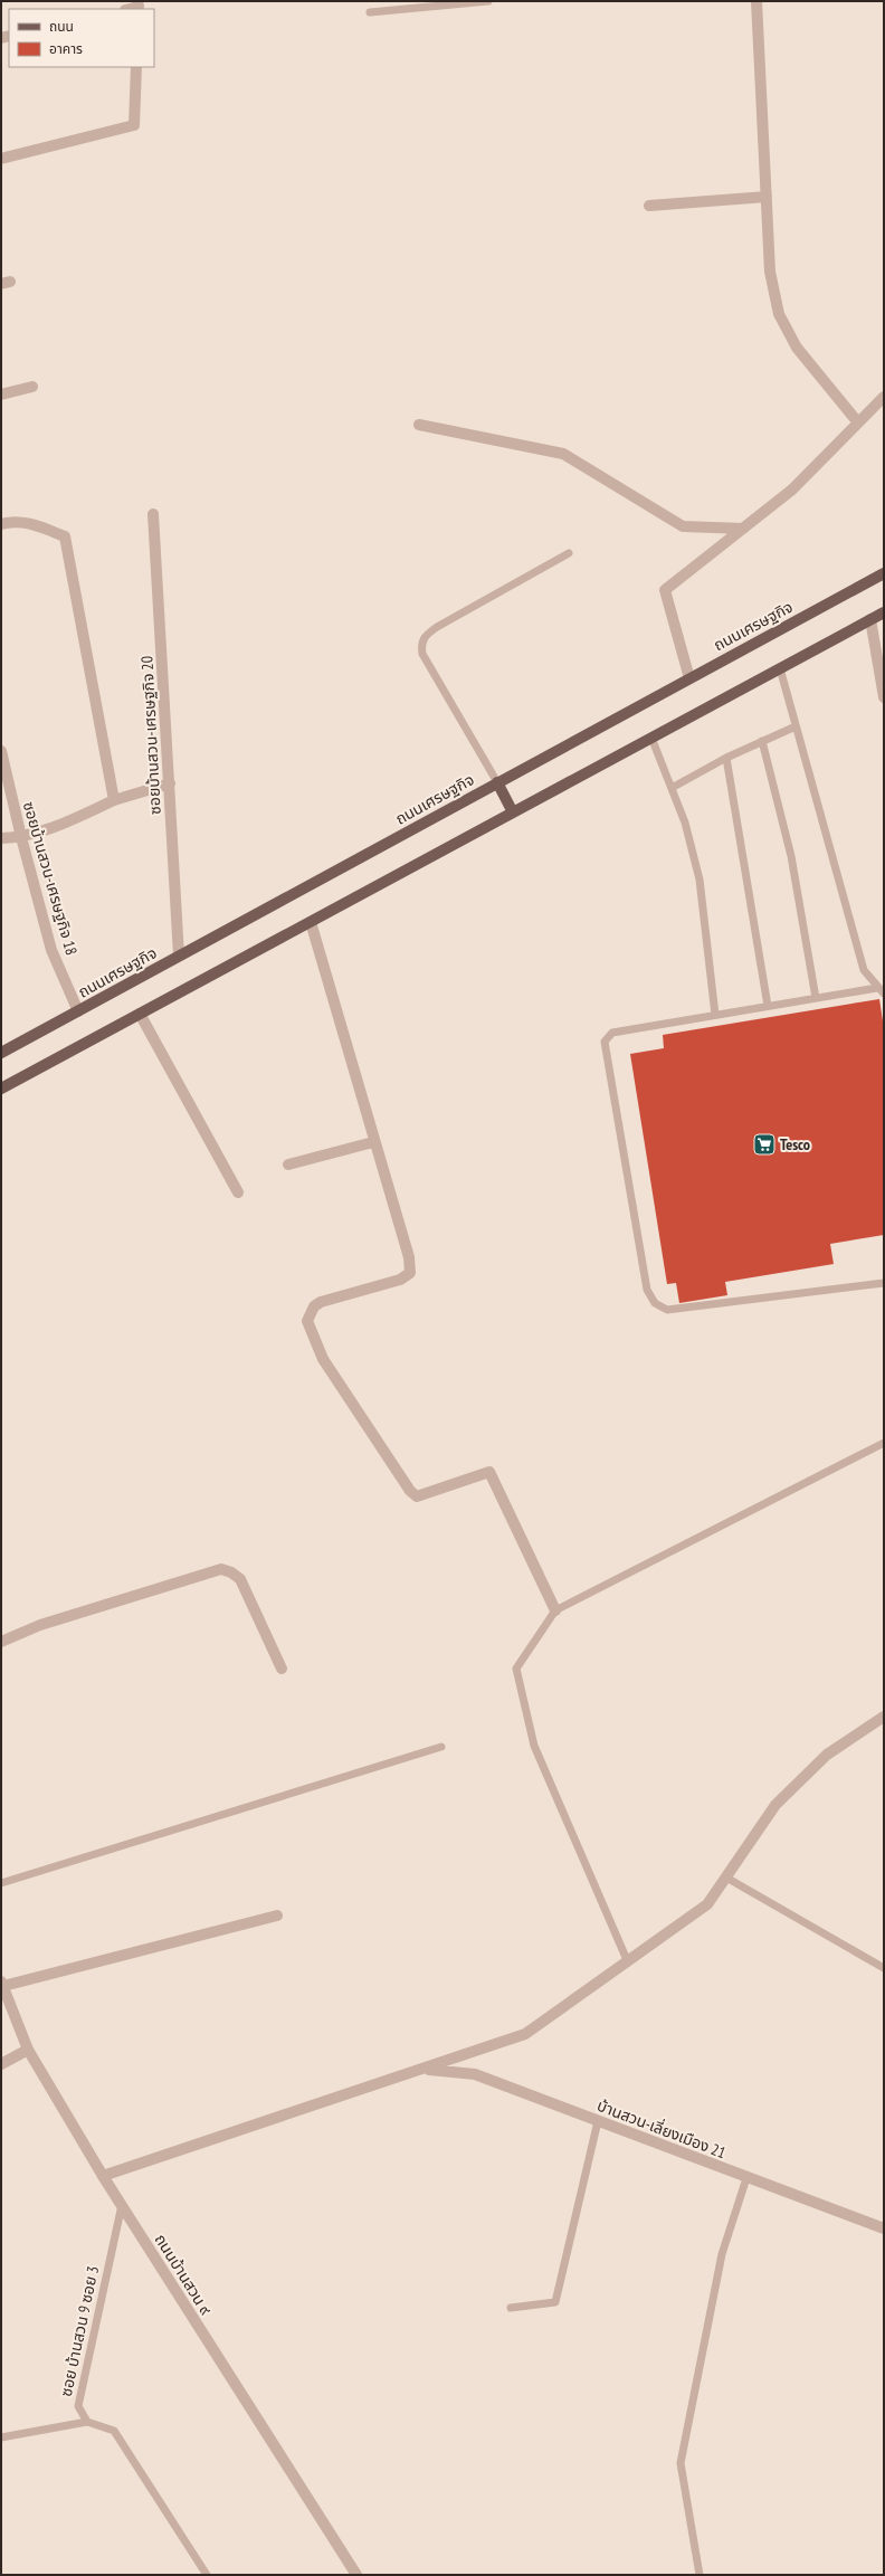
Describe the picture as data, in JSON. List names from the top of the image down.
{
  "streets": {
    "main road": ["ถนนเศรษฐกิจ"],
    "street": [
      "ซอยบ้านสวน-เศรษฐกิจ 20",
      "ซอยบ้านสวน-เศรษฐกิจ 18",
      "บ้านสวน-เลี่ยงเมือง 21",
      "ถนนบ้านสวน ๙"
    ],
    "lane": ["ซอย บ้านสวน 9 ซอย 3"]
  },
  "crossings": [
    ["ถนนเศรษฐกิจ", "ซอยบ้านสวน-เศรษฐกิจ 20"],
    ["ถนนเศรษฐกิจ", "ซอยบ้านสวน-เศรษฐกิจ 18"],
    ["ถนนบ้านสวน ๙", "ซอย บ้านสวน 9 ซอย 3"]
  ],
  "places": {
    "supermarket": ["Tesco"]
  },
  "legend": ["ถนน", "อาคาร"]
}
